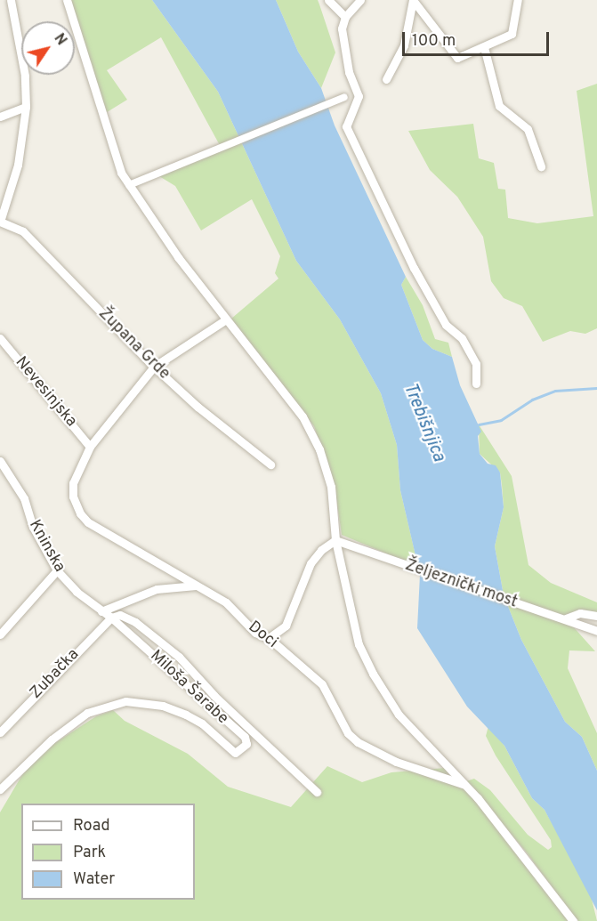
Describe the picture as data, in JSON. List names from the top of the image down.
{
  "streets": {
    "street": [
      "Župana Grde",
      "Nevesinjska",
      "Kninska",
      "Željeznički most",
      "Doci",
      "Zubačka",
      "Miloša Šarabe"
    ]
  },
  "crossings": [
    ["Župana Grde", "Doci"],
    ["Nevesinjska", "Doci"],
    ["Kninska", "Zubačka"],
    ["Kninska", "Miloša Šarabe"],
    ["Zubačka", "Miloša Šarabe"]
  ],
  "water": ["Trebišnjica"],
  "legend": ["Road", "Park", "Water"],
  "scale_bar": "100 m",
  "north": "top right"
}
